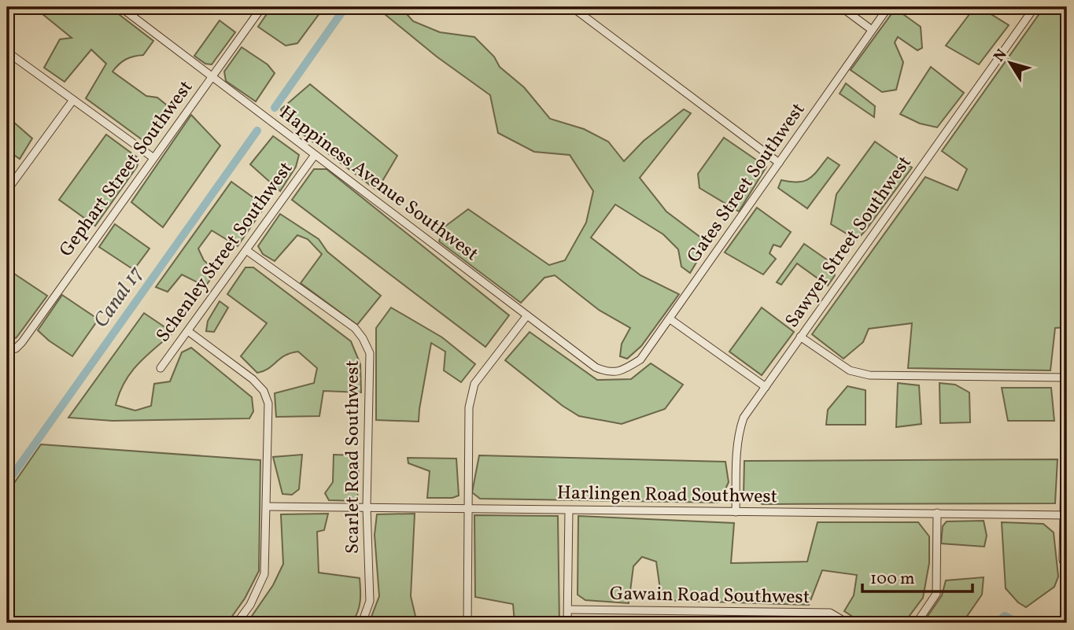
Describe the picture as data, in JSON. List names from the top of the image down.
{
  "streets": {
    "street": [
      "Gephart Street Southwest",
      "Gates Street Southwest",
      "Happiness Avenue Southwest",
      "Sawyer Street Southwest",
      "Schenley Street Southwest",
      "Scarlet Road Southwest",
      "Harlingen Road Southwest",
      "Gawain Road Southwest"
    ]
  },
  "crossings": [
    ["Gephart Street Southwest", "Happiness Avenue Southwest"],
    ["Gates Street Southwest", "Happiness Avenue Southwest"],
    ["Happiness Avenue Southwest", "Schenley Street Southwest"],
    ["Sawyer Street Southwest", "Harlingen Road Southwest"],
    ["Schenley Street Southwest", "Scarlet Road Southwest"],
    ["Scarlet Road Southwest", "Harlingen Road Southwest"]
  ],
  "water": ["Canal 17"],
  "scale_bar": "100 m",
  "north": "top left"
}
